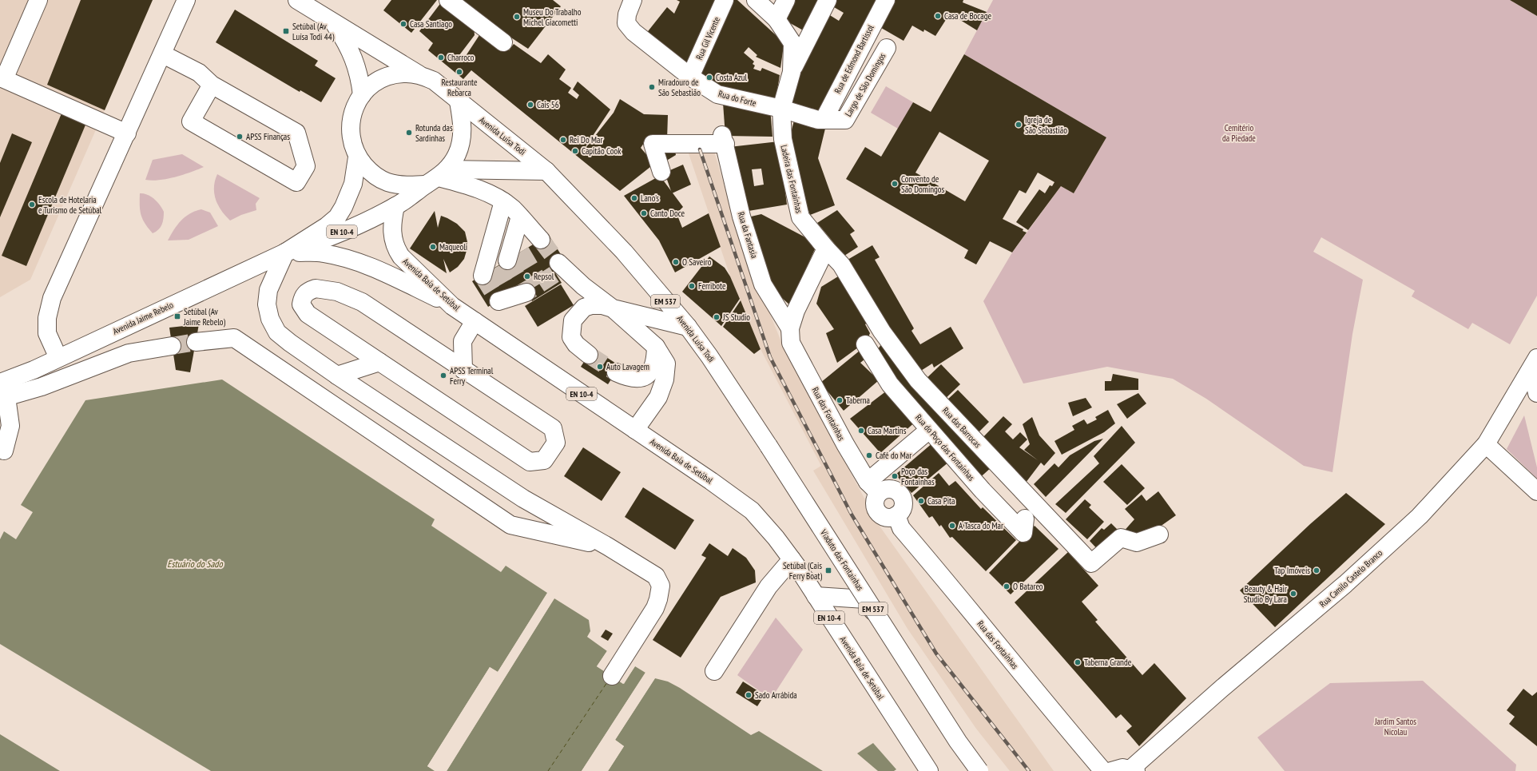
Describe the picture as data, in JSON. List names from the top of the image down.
{
  "streets": {
    "street": [
      "Rua Gil Vicente",
      "Rua de Edmond Bartissol",
      "Largo de São Domingos",
      "Rua do Forte",
      "Avenida Luísa Todi",
      "Ladeira das Fontaínhas",
      "EN 10-4",
      "Rua da Fantasia",
      "Avenida Baía de Setúbal",
      "EM 537",
      "Avenida Jaime Rebelo",
      "Rua das Fontaínhas",
      "Rua das Barrocas",
      "Rua do Poço das Fontaínhas",
      "Viaduto das Fontainhas",
      "Rua Camilo Castelo Branco"
    ]
  },
  "crossings": [
    ["Rua Gil Vicente", "Rua do Forte"],
    ["Rua de Edmond Bartissol", "Largo de São Domingos"],
    ["Rua de Edmond Bartissol", "Rua do Forte"],
    ["Largo de São Domingos", "Rua do Forte"],
    ["Rua do Forte", "Ladeira das Fontaínhas"],
    ["Avenida Luísa Todi", "Avenida Jaime Rebelo"],
    ["Avenida Luísa Todi", "Viaduto das Fontainhas"],
    ["Ladeira das Fontaínhas", "Rua das Barrocas"],
    ["EN 10-4", "Avenida Baía de Setúbal"],
    ["EN 10-4", "Avenida Jaime Rebelo"],
    ["Rua da Fantasia", "Rua das Fontaínhas"],
    ["Avenida Baía de Setúbal", "Avenida Jaime Rebelo"]
  ],
  "water": ["Estuário do Sado"],
  "parks": ["Cemitério da Piedade", "Jardim Santos Nicolau"],
  "places": {
    "other": [
      "Casa de Bocage",
      "Museu Do Trabalho Michel Giacometti",
      "Casa Santiago",
      "Charroco",
      "Restaurante Rebarca",
      "Costa Azul",
      "Miradouro de São Sebastião",
      "Cais 56",
      "Igreja de São Sebastião",
      "Rotunda das Sardinhas",
      "APSS Finanças",
      "Rei Do Mar",
      "Capitão Cook",
      "Convento de São Domingos",
      "Lano's",
      "Escola de Hotelaria e Turismo de Setúbal",
      "Canto Doce",
      "Maqueoli",
      "O Saveiro",
      "Repsol",
      "Ferribote",
      "JS Studio",
      "Auto Lavagem",
      "APSS Terminal Ferry",
      "Taberna",
      "Casa Martins",
      "Café do Mar",
      "Poço das Fontainhas",
      "Casa Pita",
      "A Tasca do Mar",
      "Tap Imóveis",
      "O Batareo",
      "Beauty & Hair Studio By Lara",
      "Taberna Grande",
      "Sado Arrábida"
    ],
    "transit": ["Setúbal (Av Luísa Todi 44)", "Setúbal (Av Jaime Rebelo)", "Setúbal (Cais Ferry Boat)"]
  }
}
